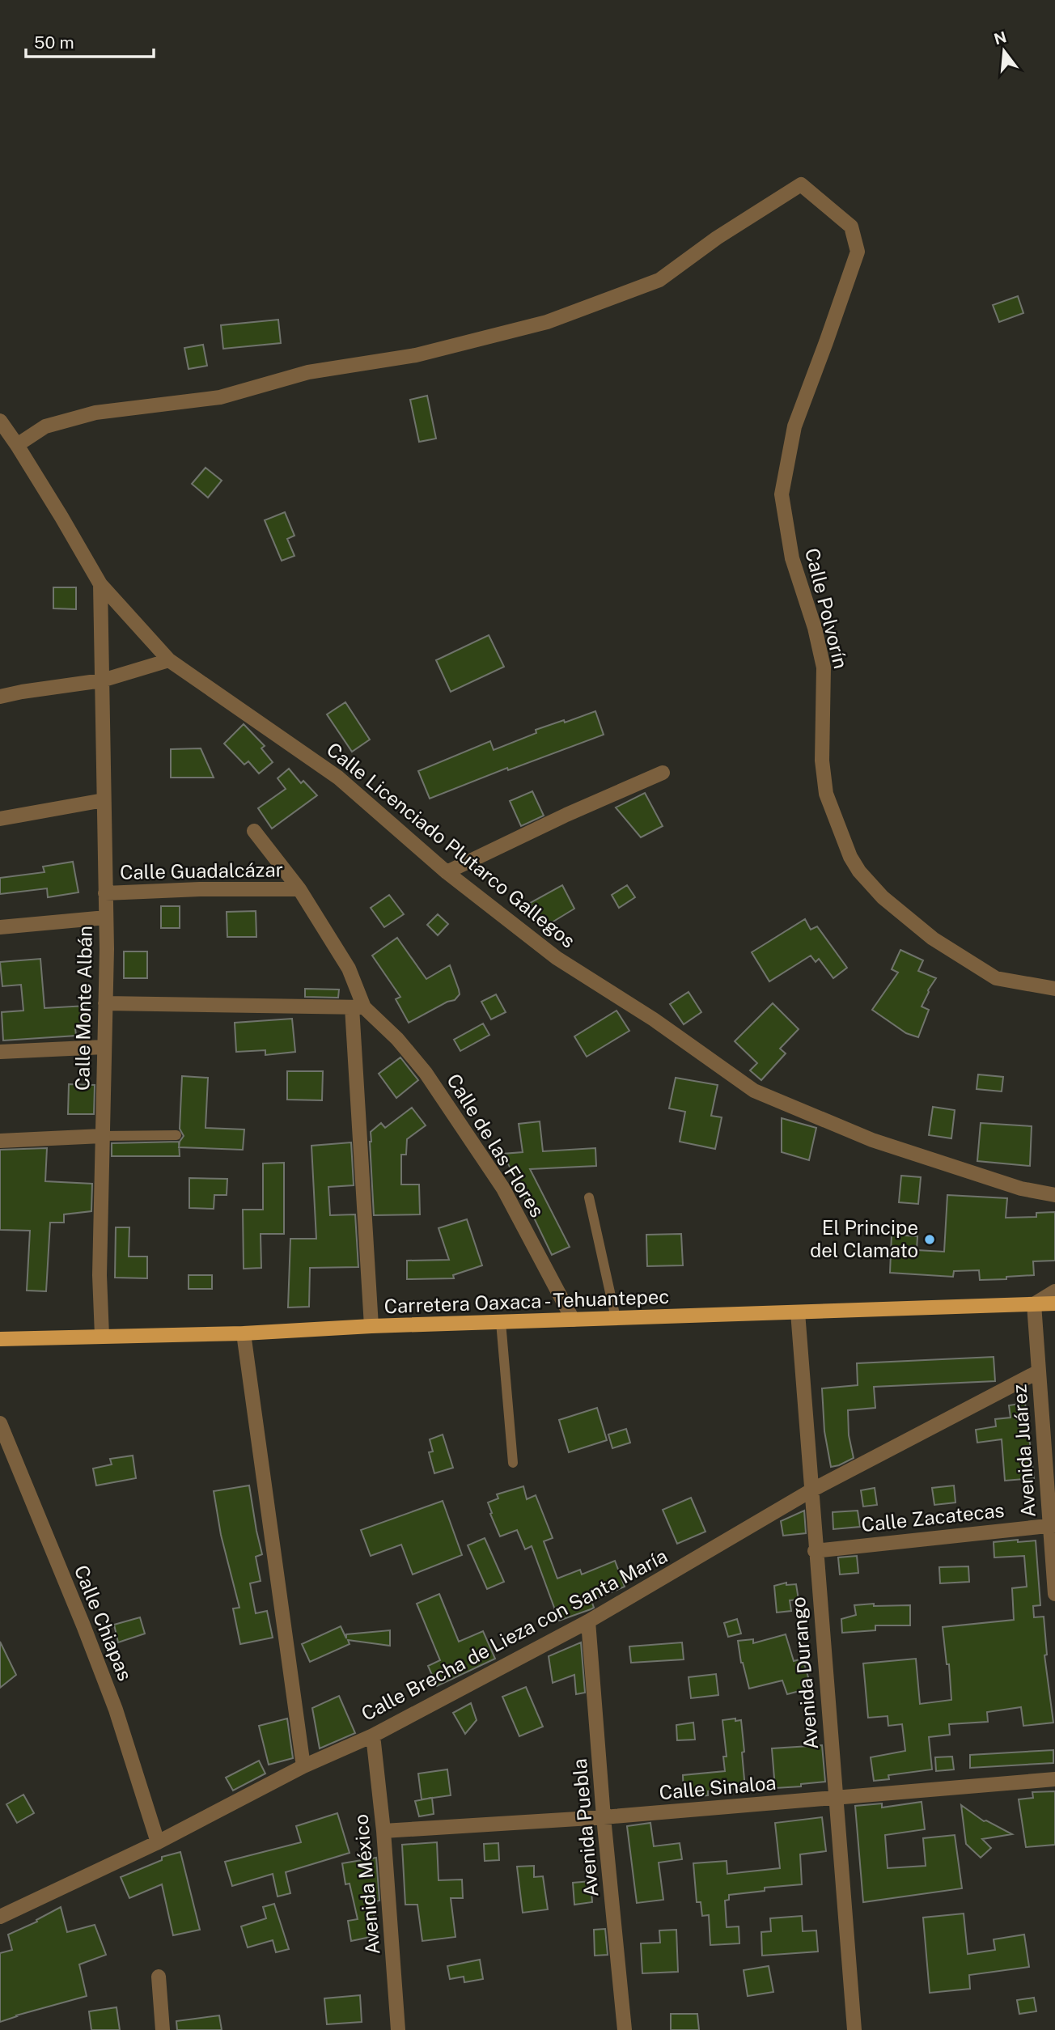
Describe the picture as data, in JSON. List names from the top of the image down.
{
  "streets": {
    "main road": ["Carretera Oaxaca - Tehuantepec"],
    "street": [
      "Calle Polvorín",
      "Calle Licenciado Plutarco Gallegos",
      "Calle Guadalcázar",
      "Calle Monte Albán",
      "Calle de las Flores",
      "Avenida Juárez",
      "Calle Zacatecas",
      "Calle Chiapas",
      "Calle Brecha de Lieza con Santa María",
      "Avenida Durango",
      "Calle Sinaloa",
      "Avenida Puebla",
      "Avenida México"
    ]
  },
  "crossings": [
    ["Calle Polvorín", "Calle Licenciado Plutarco Gallegos"],
    ["Calle Licenciado Plutarco Gallegos", "Calle Monte Albán"],
    ["Calle Guadalcázar", "Calle Monte Albán"],
    ["Calle Guadalcázar", "Calle de las Flores"],
    ["Calle Monte Albán", "Carretera Oaxaca - Tehuantepec"],
    ["Calle de las Flores", "Carretera Oaxaca - Tehuantepec"],
    ["Carretera Oaxaca - Tehuantepec", "Avenida Juárez"],
    ["Carretera Oaxaca - Tehuantepec", "Avenida Durango"],
    ["Avenida Juárez", "Calle Zacatecas"],
    ["Avenida Juárez", "Calle Brecha de Lieza con Santa María"],
    ["Calle Zacatecas", "Avenida Durango"],
    ["Calle Chiapas", "Calle Brecha de Lieza con Santa María"],
    ["Calle Brecha de Lieza con Santa María", "Avenida Durango"],
    ["Calle Brecha de Lieza con Santa María", "Avenida Puebla"],
    ["Calle Brecha de Lieza con Santa María", "Avenida México"],
    ["Avenida Durango", "Calle Sinaloa"],
    ["Calle Sinaloa", "Avenida Puebla"],
    ["Calle Sinaloa", "Avenida México"]
  ],
  "places": ["El Principe del Clamato"],
  "scale_bar": "50 m",
  "north": "top"
}
